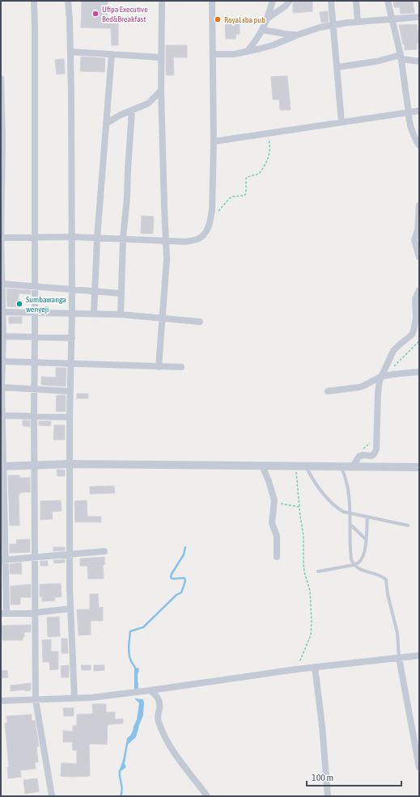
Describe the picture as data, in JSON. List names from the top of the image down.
{
  "places": ["Ufipa Executive Bed&Breakfast", "Royal sba pub", "Sumbawanga wenyeji"],
  "scale_bar": "100 m"
}
